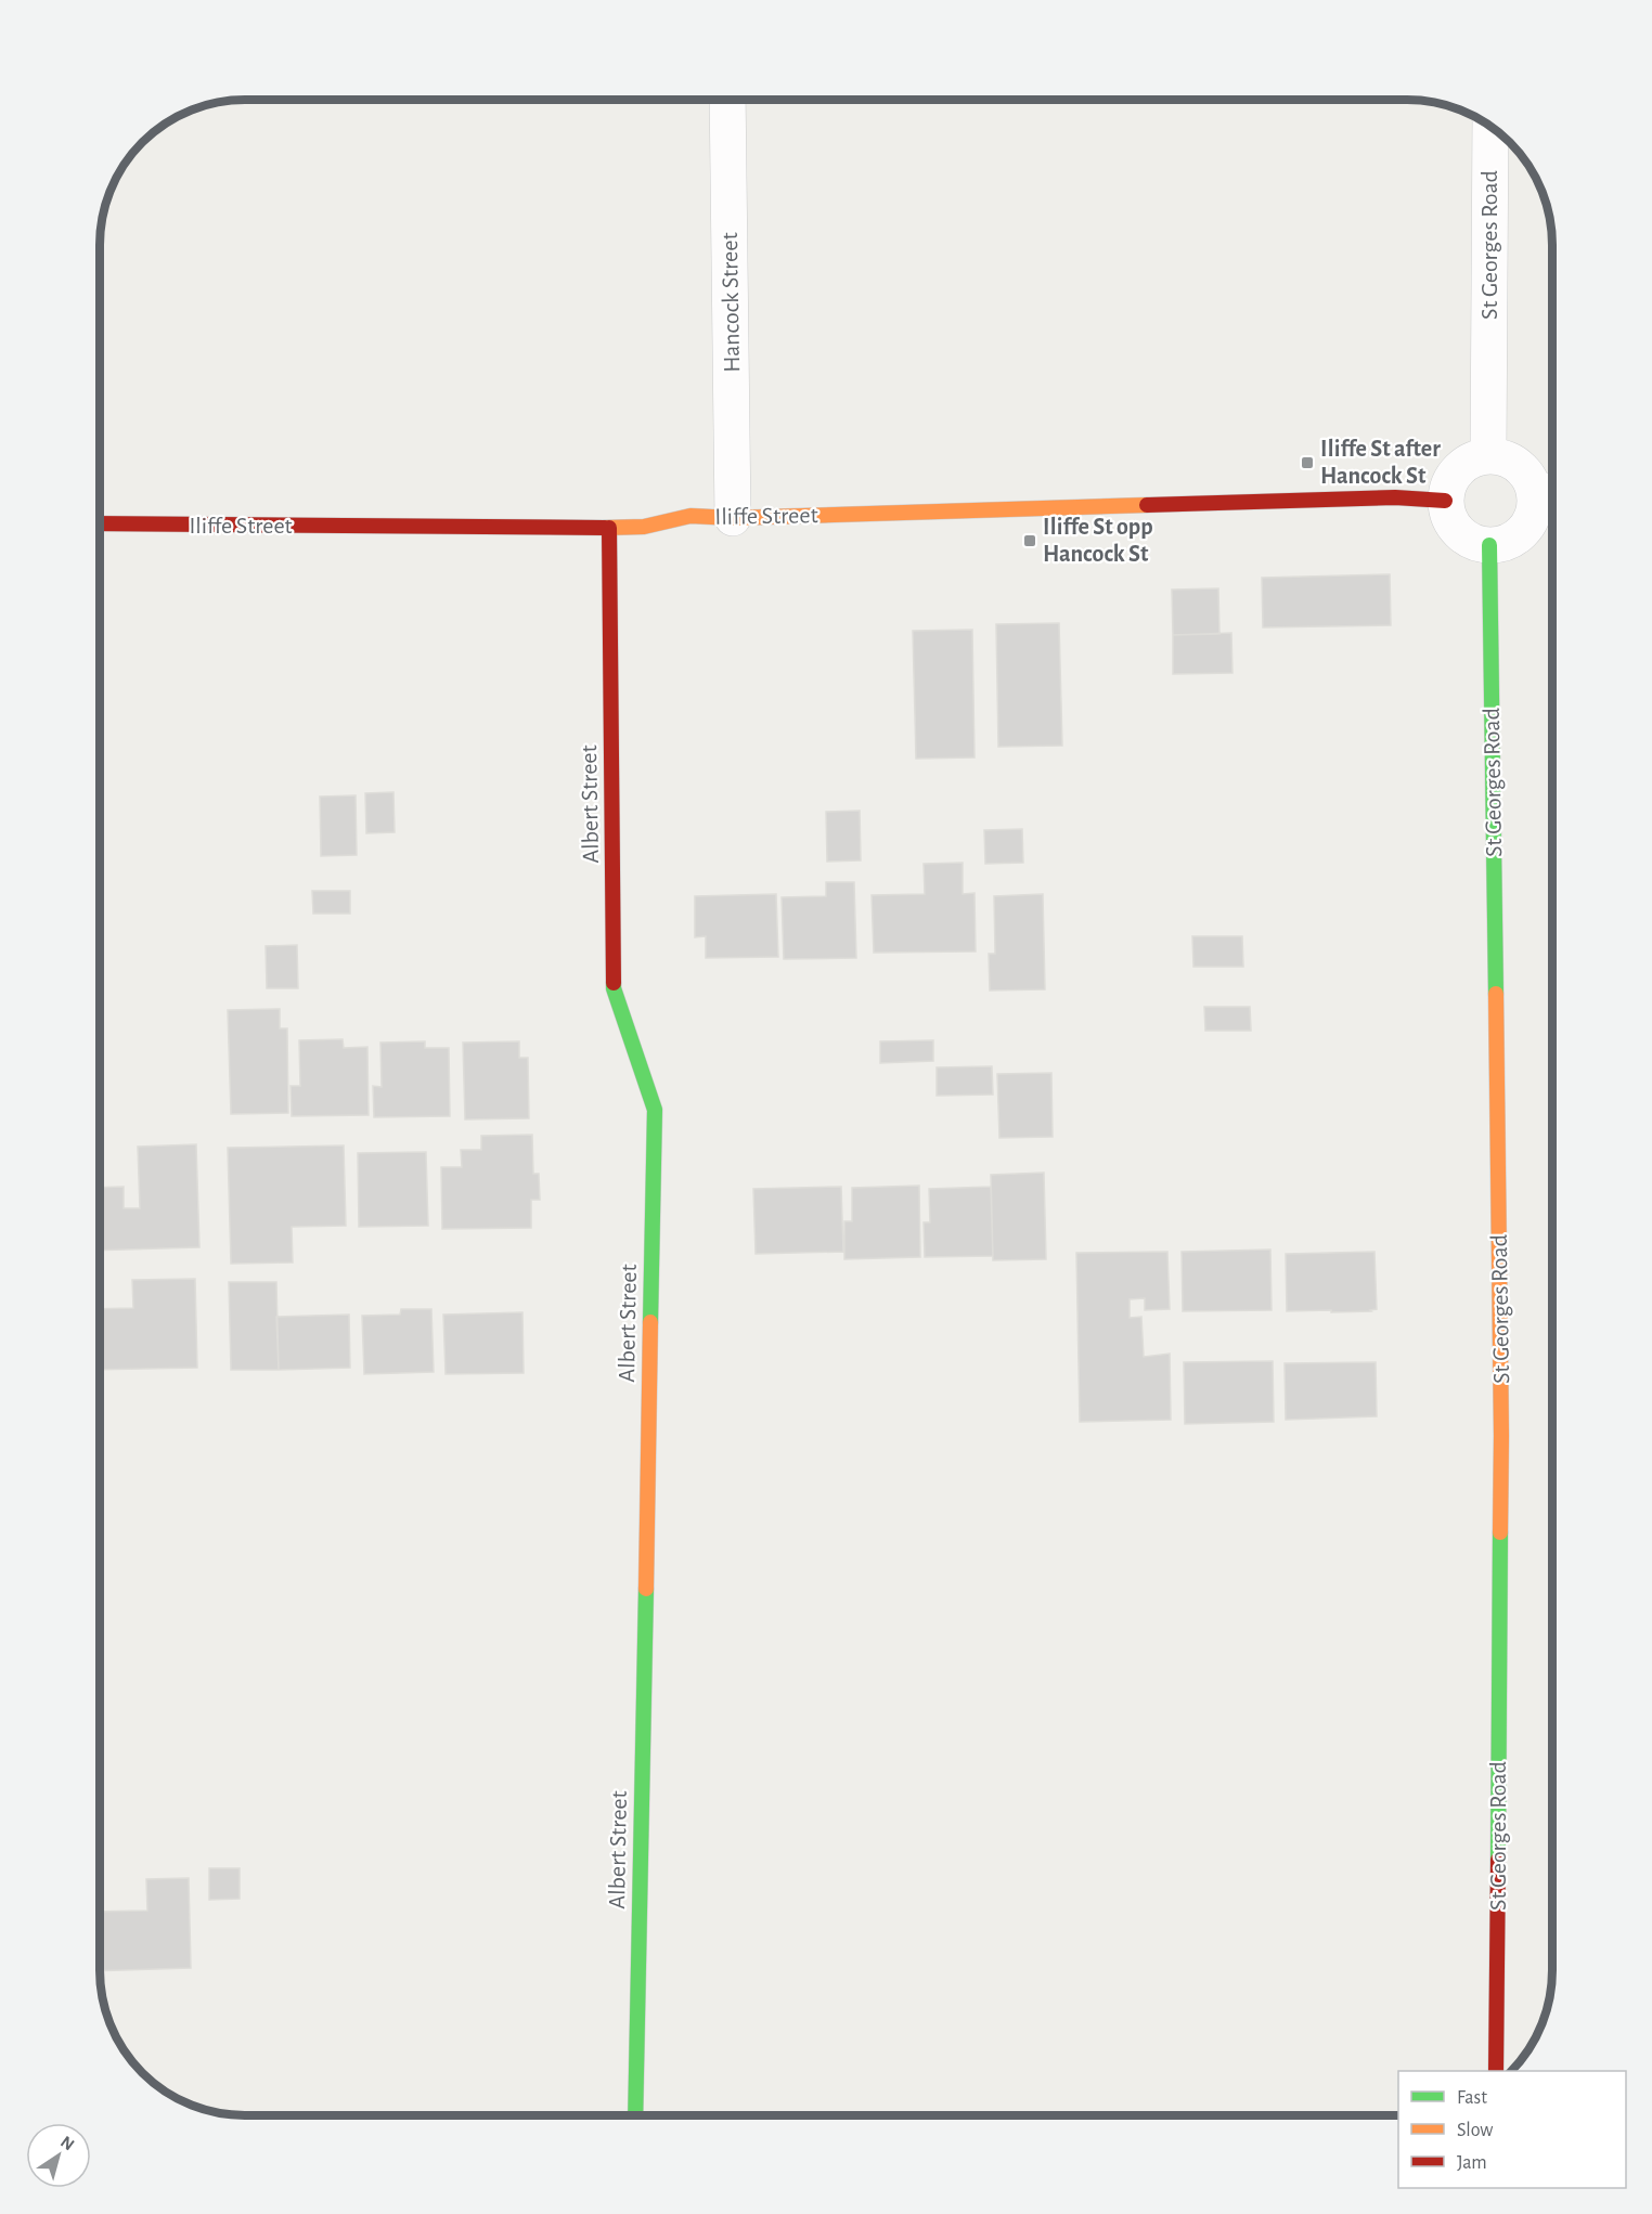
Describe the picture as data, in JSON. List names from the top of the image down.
{
  "streets": {
    "street": [
      "St Georges Road",
      "Hancock Street",
      "Iliffe Street",
      "Albert Street"
    ]
  },
  "crossings": [
    ["St Georges Road", "Iliffe Street"],
    ["Hancock Street", "Iliffe Street"],
    ["Iliffe Street", "Albert Street"]
  ],
  "places": {
    "transit": ["Iliffe St after Hancock St", "Iliffe St opp Hancock St"]
  },
  "legend": ["Fast", "Slow", "Jam"],
  "north": "top right"
}
